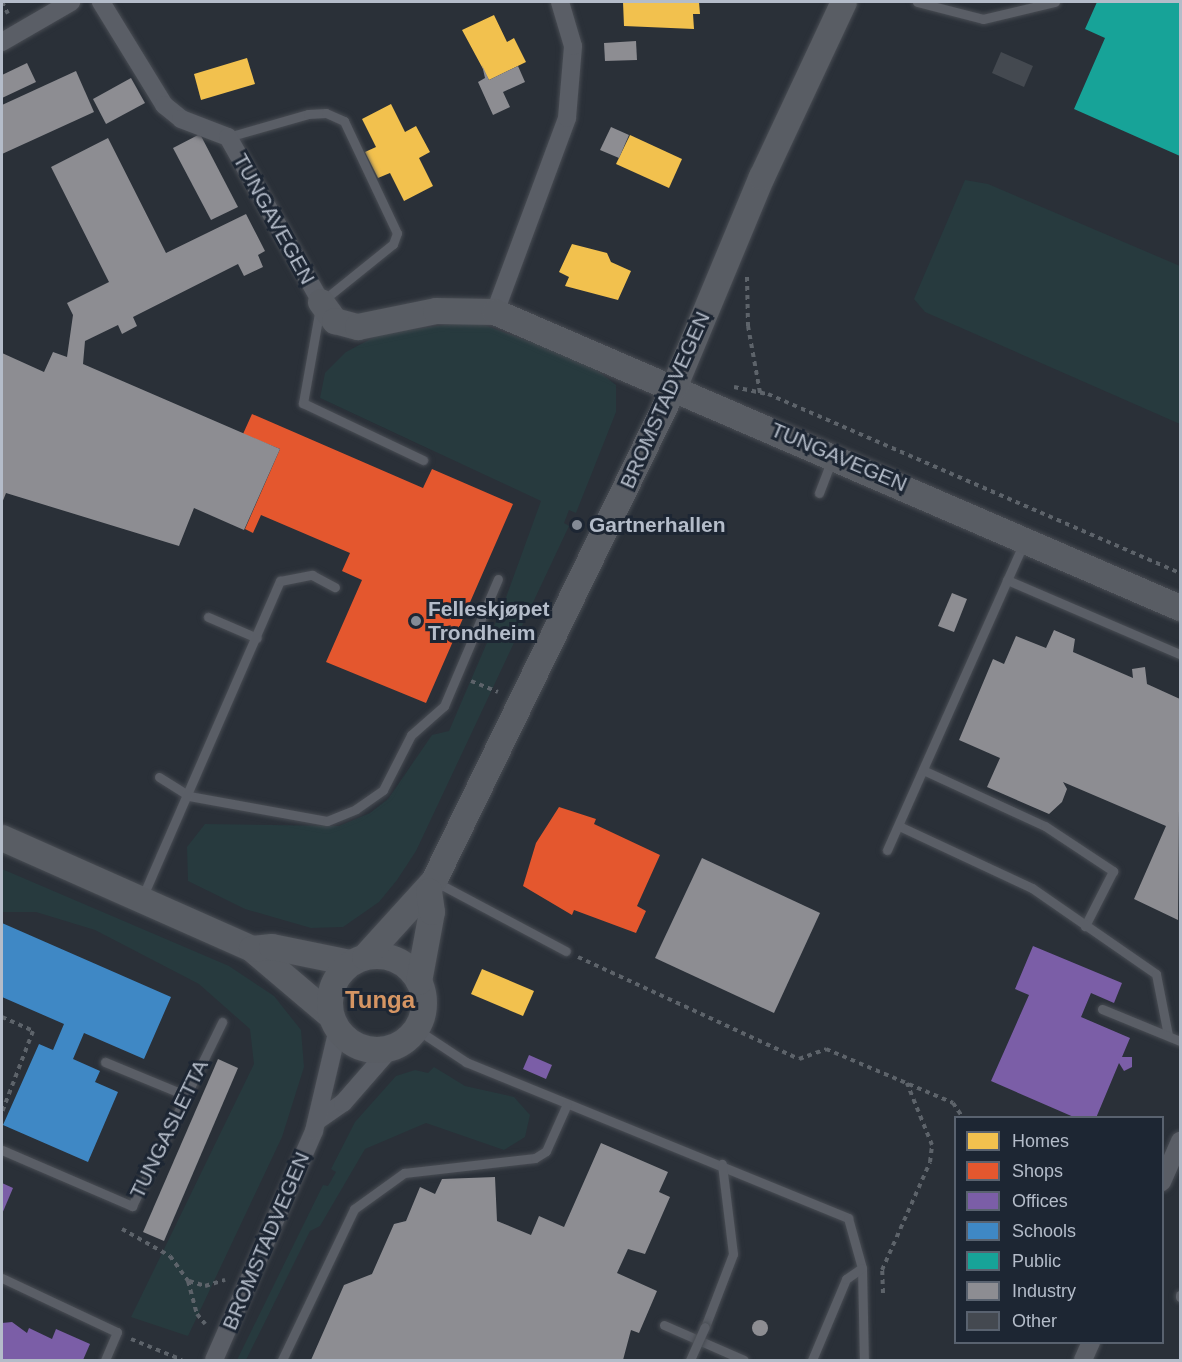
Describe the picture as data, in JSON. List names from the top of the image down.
{
  "streets": {
    "street": ["TUNGAVEGEN", "BROMSTADVEGEN"],
    "lane": ["TUNGASLETTA"]
  },
  "crossings": [
    ["TUNGAVEGEN", "BROMSTADVEGEN"]
  ],
  "districts": ["Tunga"],
  "places": ["Gartnerhallen", "Felleskjøpet Trondheim"],
  "legend": [
    "Homes",
    "Shops",
    "Offices",
    "Schools",
    "Public",
    "Industry",
    "Other"
  ]
}
